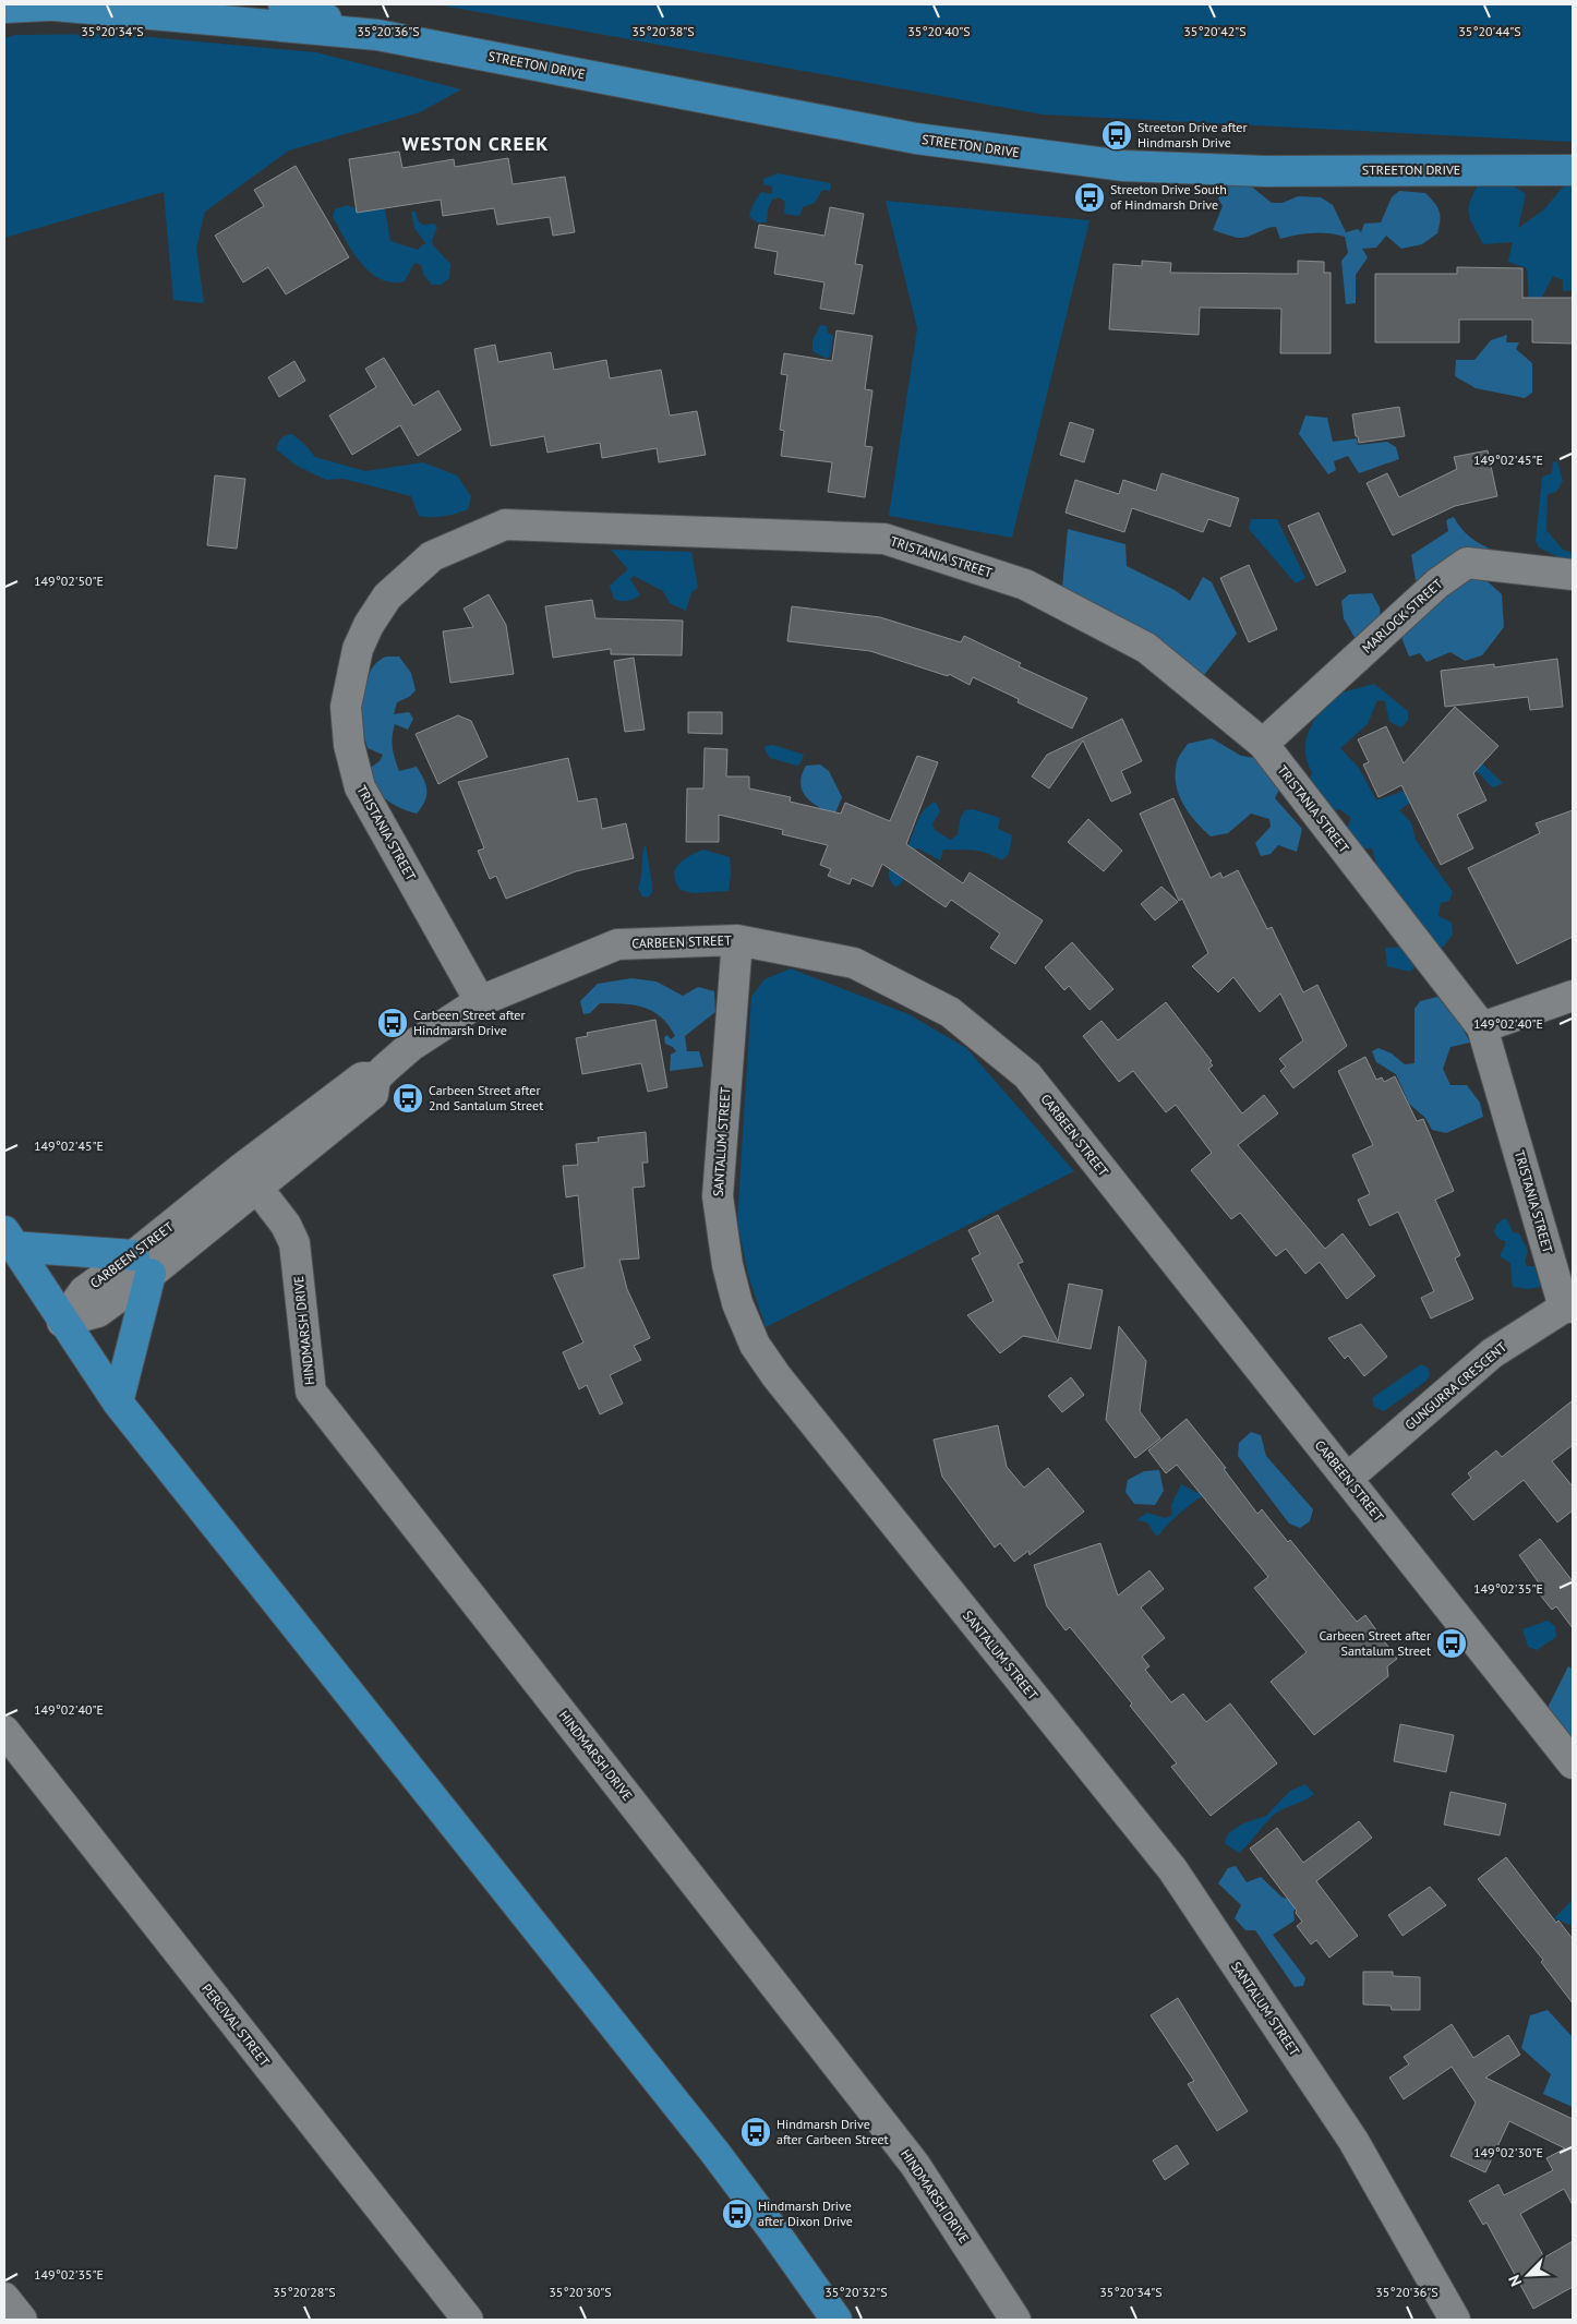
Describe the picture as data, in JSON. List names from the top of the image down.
{
  "streets": {
    "main road": ["STREETON DRIVE"],
    "street": [
      "TRISTANIA STREET",
      "MARLOCK STREET",
      "CARBEEN STREET",
      "SANTALUM STREET",
      "HINDMARSH DRIVE",
      "GUNGURRA CRESCENT",
      "PERCIVAL STREET"
    ]
  },
  "crossings": [
    ["TRISTANIA STREET", "MARLOCK STREET"],
    ["TRISTANIA STREET", "CARBEEN STREET"],
    ["TRISTANIA STREET", "GUNGURRA CRESCENT"],
    ["CARBEEN STREET", "SANTALUM STREET"],
    ["CARBEEN STREET", "HINDMARSH DRIVE"],
    ["CARBEEN STREET", "GUNGURRA CRESCENT"]
  ],
  "districts": ["WESTON CREEK"],
  "places": {
    "bus stop": [
      "Streeton Drive after Hindmarsh Drive",
      "Streeton Drive South of Hindmarsh Drive",
      "Carbeen Street after Hindmarsh Drive",
      "Carbeen Street after 2nd Santalum Street",
      "Carbeen Street after Santalum Street",
      "Hindmarsh Drive after Carbeen Street",
      "Hindmarsh Drive after Dixon Drive"
    ]
  },
  "north": "bottom left",
  "coordinates": [
    "35°20'40\"S",
    "35°20'34\"S",
    "35°20'36\"S",
    "35°20'38\"S",
    "35°20'42\"S",
    "35°20'44\"S",
    "149°02'45\"E",
    "149°02'50\"E",
    "149°02'40\"E",
    "149°02'35\"E",
    "149°02'30\"E",
    "35°20'28\"S",
    "35°20'30\"S",
    "35°20'32\"S"
  ]
}
